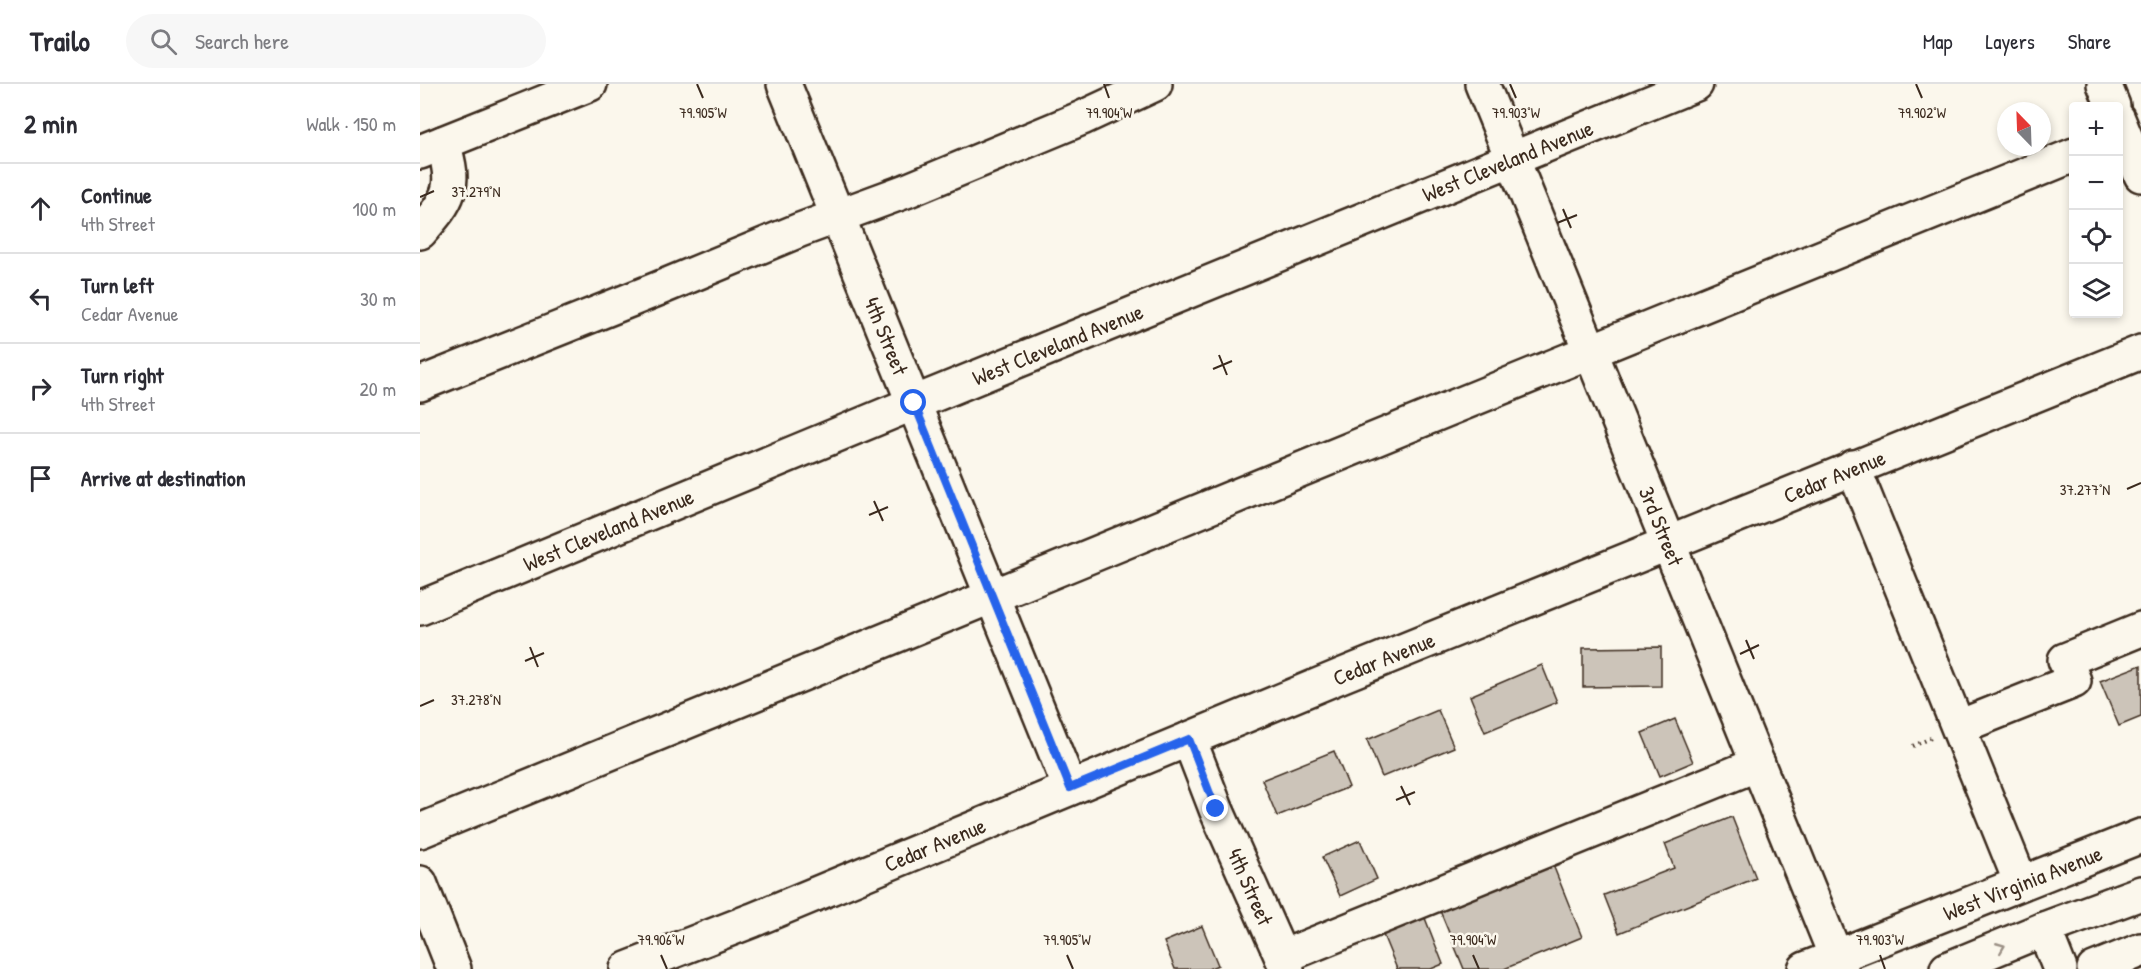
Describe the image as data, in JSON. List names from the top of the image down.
{
  "streets": {
    "street": [
      "West Cleveland Avenue",
      "4th Street",
      "Cedar Avenue",
      "3rd Street",
      "West Virginia Avenue"
    ]
  },
  "crossings": [
    ["West Cleveland Avenue", "4th Street"],
    ["West Cleveland Avenue", "3rd Street"],
    ["4th Street", "Cedar Avenue"],
    ["Cedar Avenue", "3rd Street"],
    ["3rd Street", "West Virginia Avenue"]
  ],
  "north": "top left",
  "page": {
    "header": "Trailo",
    "search": "Search here",
    "nav": ["Map", "Layers", "Share"],
    "heading": ["2 min", "Walk · 150 m"],
    "map_buttons": ["+", "−"],
    "list": [
      ["Continue", "4th Street", "100 m"],
      ["Turn left", "Cedar Avenue", "30 m"],
      ["Turn right", "4th Street", "20 m"],
      "Arrive at destination"
    ]
  },
  "coordinates": [
    "79.905°W",
    "79.904°W",
    "79.903°W",
    "79.902°W",
    "37.279°N",
    "37.277°N",
    "37.278°N",
    "79.906°W"
  ]
}
